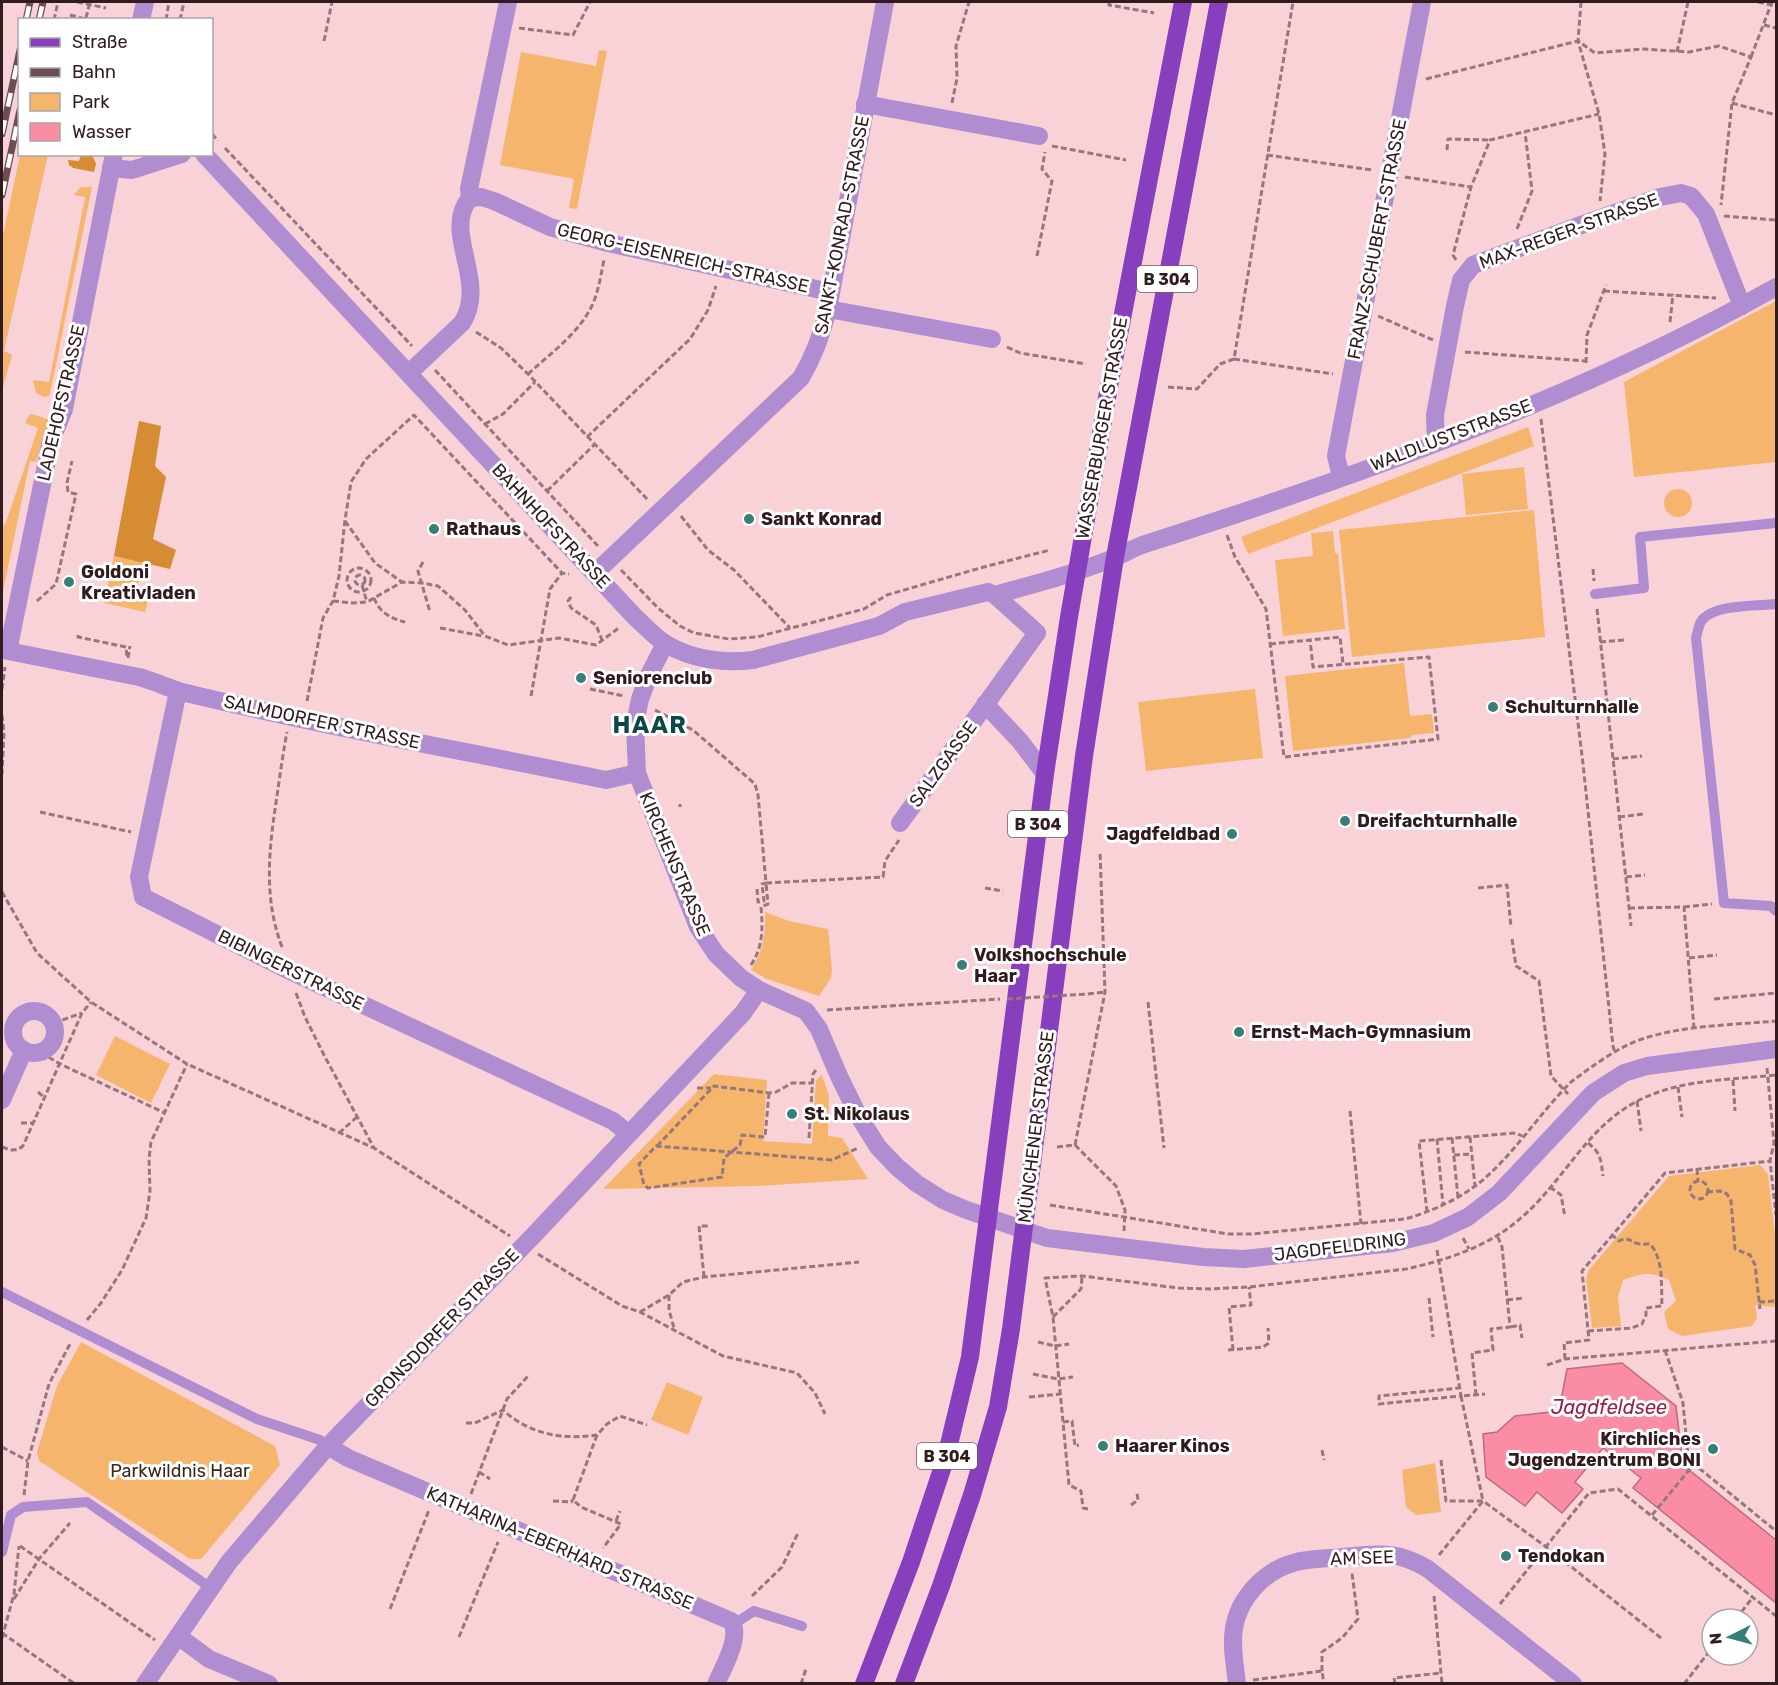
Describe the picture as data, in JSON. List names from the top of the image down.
{
  "streets": {
    "main road": ["B 304", "WASSERBURGER STRASSE", "MÜNCHENER STRASSE"],
    "street": [
      "SANKT-KONRAD-STRASSE",
      "MAX-REGER-STRASSE",
      "FRANZ-SCHUBERT-STRASSE",
      "GEORG-EISENREICH-STRASSE",
      "LADEHOFSTRASSE",
      "WALDLUSTSTRASSE",
      "BAHNHOFSTRASSE",
      "SALMDORFER STRASSE",
      "SALZGASSE",
      "KIRCHENSTRASSE",
      "BIBINGERSTRASSE",
      "JAGDFELDRING",
      "GRONSDORFER STRASSE",
      "KATHARINA-EBERHARD-STRASSE",
      "AM SEE"
    ]
  },
  "crossings": [
    ["SANKT-KONRAD-STRASSE", "GEORG-EISENREICH-STRASSE"],
    ["SANKT-KONRAD-STRASSE", "BAHNHOFSTRASSE"],
    ["MAX-REGER-STRASSE", "WALDLUSTSTRASSE"],
    ["FRANZ-SCHUBERT-STRASSE", "WALDLUSTSTRASSE"],
    ["LADEHOFSTRASSE", "SALMDORFER STRASSE"],
    ["WASSERBURGER STRASSE", "WALDLUSTSTRASSE"],
    ["WASSERBURGER STRASSE", "BAHNHOFSTRASSE"],
    ["WASSERBURGER STRASSE", "MÜNCHENER STRASSE"],
    ["WALDLUSTSTRASSE", "BAHNHOFSTRASSE"],
    ["WALDLUSTSTRASSE", "MÜNCHENER STRASSE"],
    ["BAHNHOFSTRASSE", "KIRCHENSTRASSE"],
    ["BAHNHOFSTRASSE", "MÜNCHENER STRASSE"],
    ["SALMDORFER STRASSE", "KIRCHENSTRASSE"],
    ["SALMDORFER STRASSE", "BIBINGERSTRASSE"],
    ["SALZGASSE", "MÜNCHENER STRASSE"],
    ["KIRCHENSTRASSE", "MÜNCHENER STRASSE"],
    ["KIRCHENSTRASSE", "JAGDFELDRING"],
    ["KIRCHENSTRASSE", "GRONSDORFER STRASSE"],
    ["BIBINGERSTRASSE", "GRONSDORFER STRASSE"],
    ["MÜNCHENER STRASSE", "JAGDFELDRING"],
    ["GRONSDORFER STRASSE", "KATHARINA-EBERHARD-STRASSE"]
  ],
  "districts": ["HAAR"],
  "water": ["Jagdfeldsee"],
  "parks": ["Parkwildnis Haar"],
  "places": [
    "Sankt Konrad",
    "Rathaus",
    "Goldoni Kreativladen",
    "Seniorenclub",
    "Schulturnhalle",
    "Dreifachturnhalle",
    "Jagdfeldbad",
    "Volkshochschule Haar",
    "Ernst-Mach-Gymnasium",
    "St. Nikolaus",
    "Haarer Kinos",
    "Kirchliches Jugendzentrum BONI",
    "Tendokan"
  ],
  "legend": [
    "Straße",
    "Bahn",
    "Park",
    "Wasser"
  ],
  "north": "left"
}
